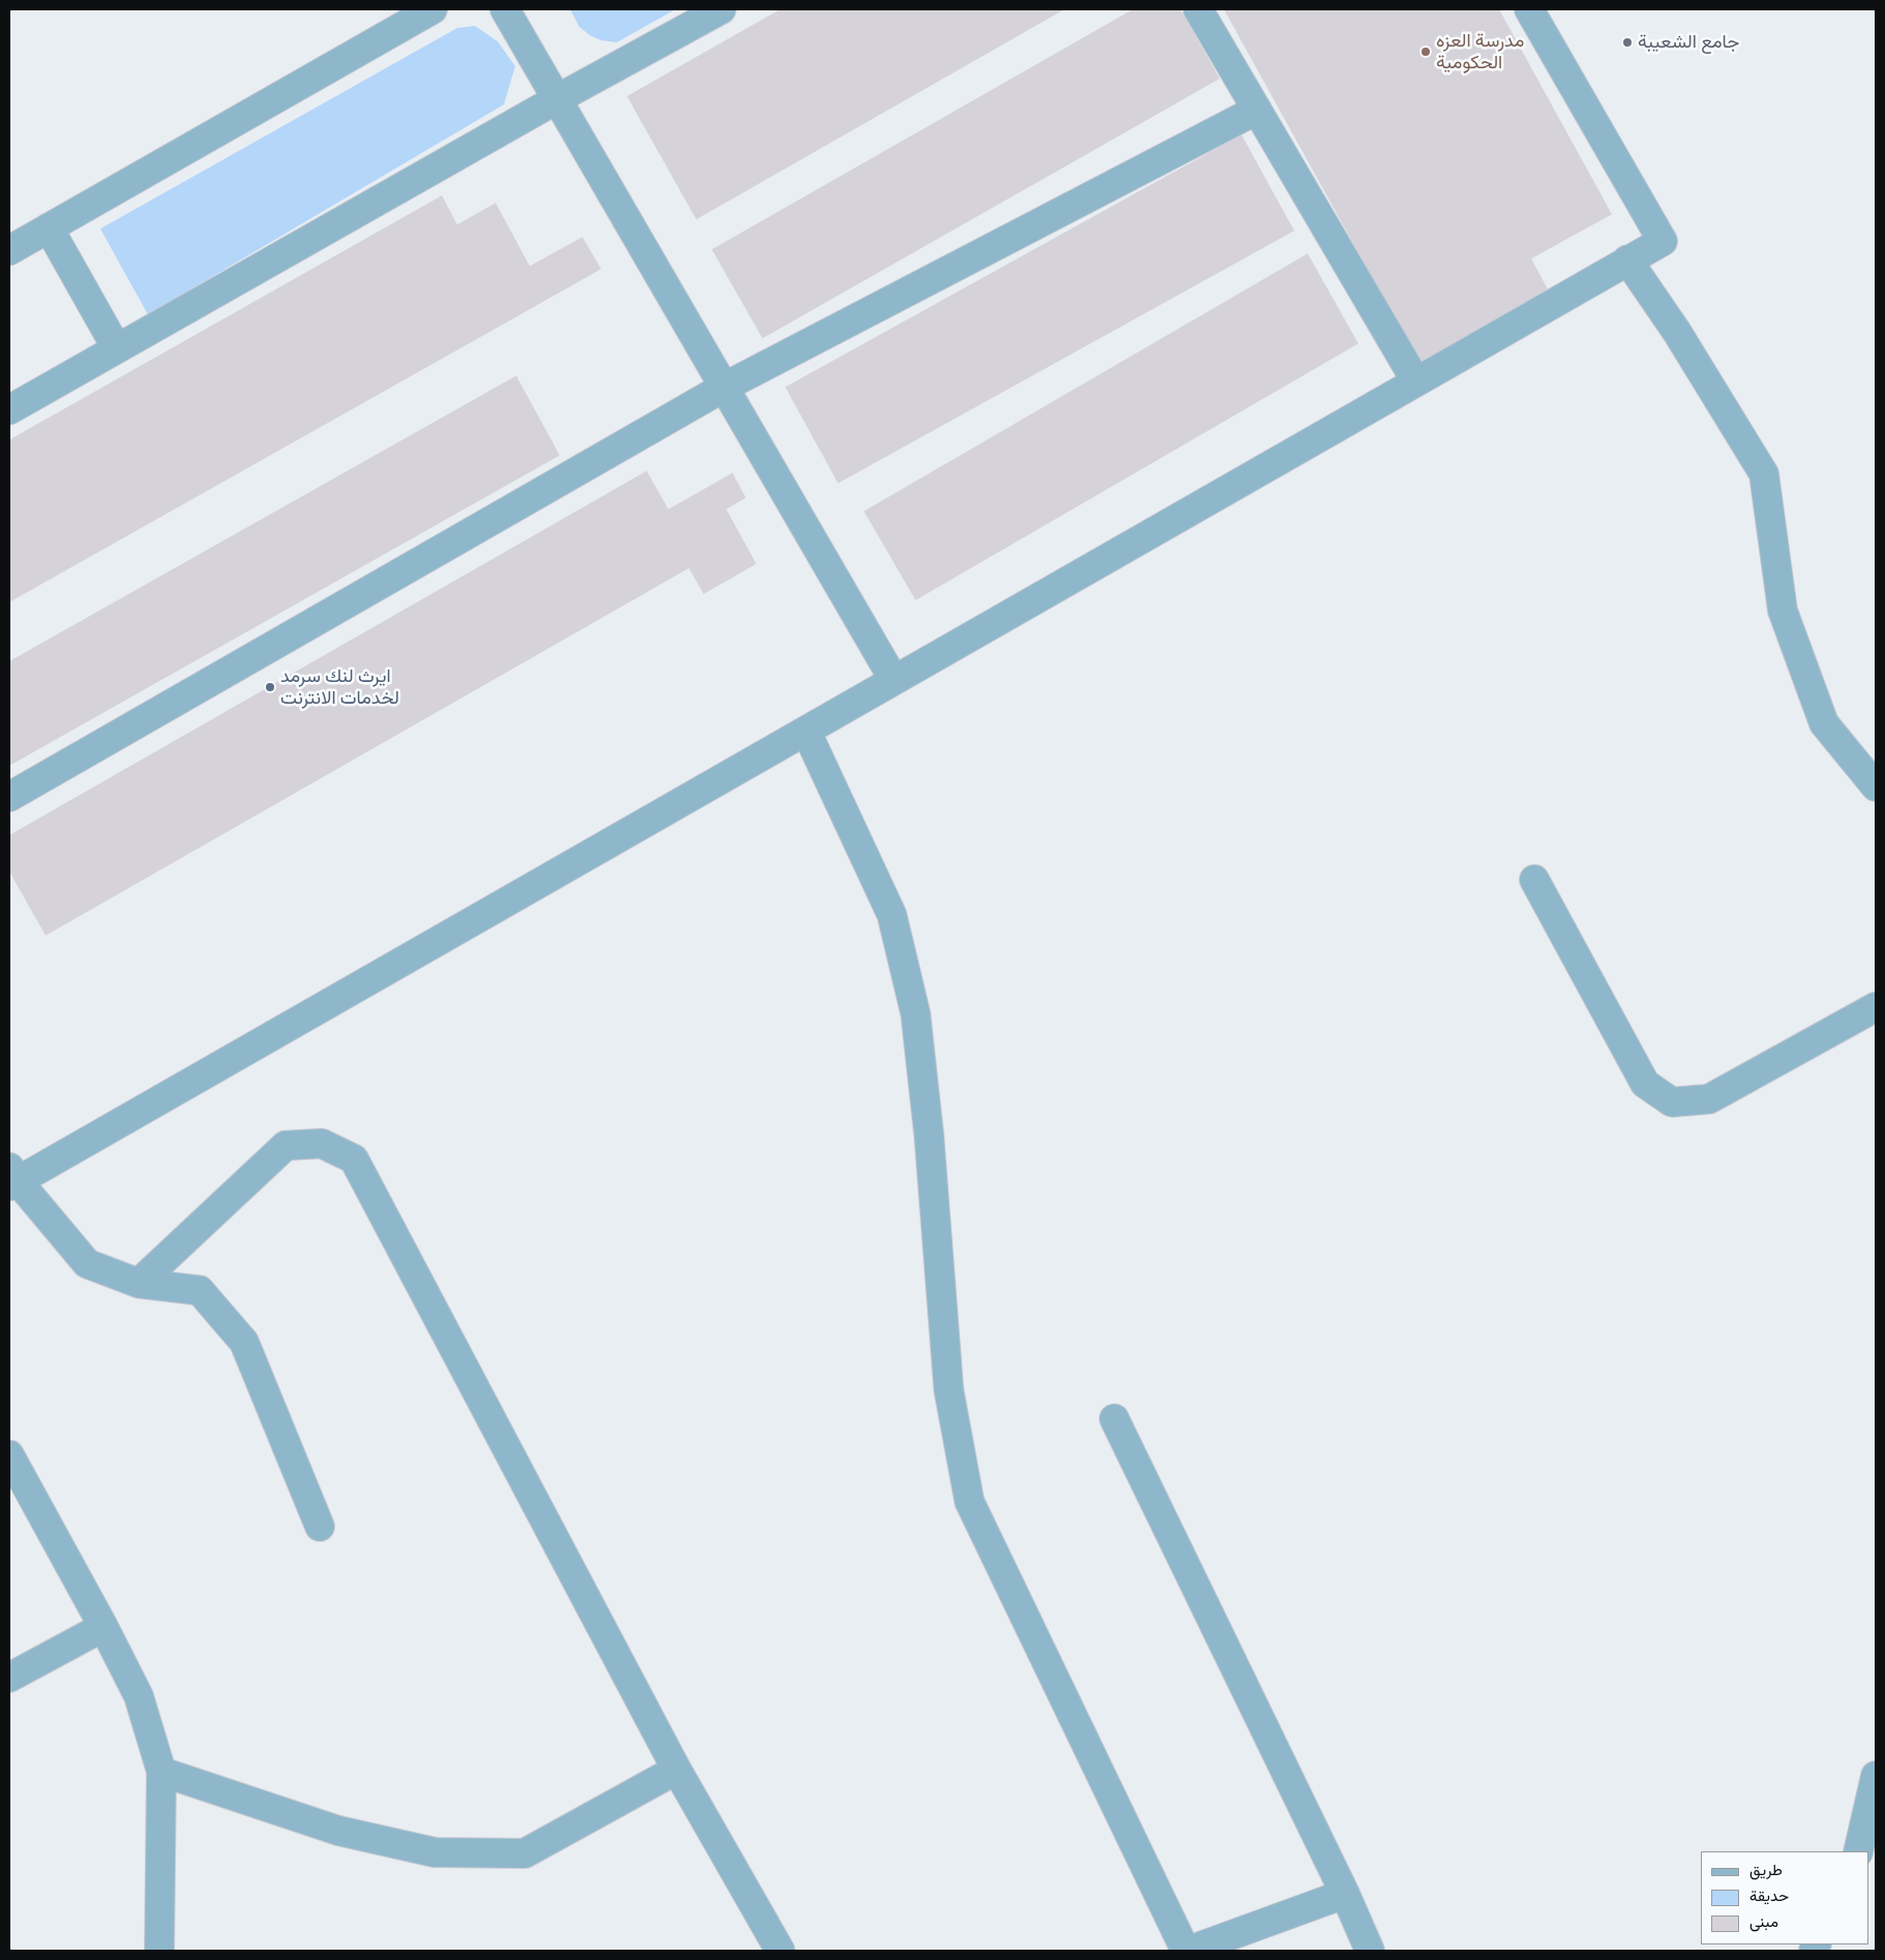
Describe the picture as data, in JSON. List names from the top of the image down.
{
  "places": ["جامع الشعيبة", "مدرسة العزه الحكومية", "ايرث لنك سرمد لخدمات الانترنت"],
  "legend": ["طريق", "حديقة", "مبنى"]
}
